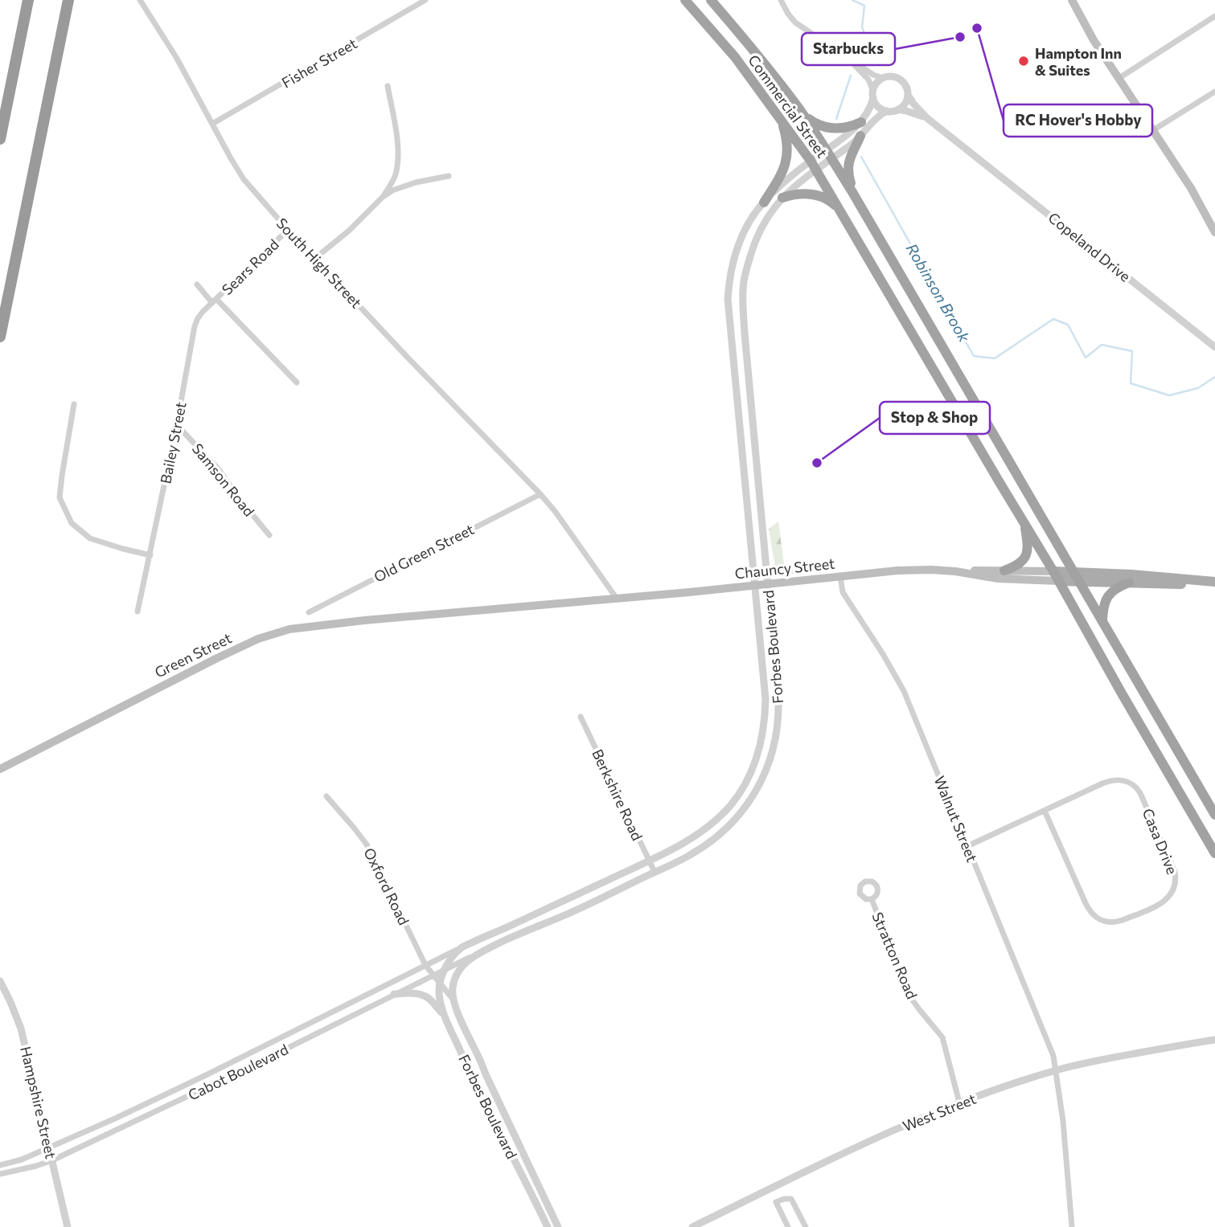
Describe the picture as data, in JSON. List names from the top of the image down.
{
  "streets": {
    "highway": ["Commercial Street"],
    "main road": ["Chauncy Street", "Green Street"],
    "street": [
      "Fisher Street",
      "Copeland Drive",
      "South High Street",
      "Sears Road",
      "Bailey Street",
      "Samson Road",
      "Old Green Street",
      "Forbes Boulevard",
      "Berkshire Road",
      "Walnut Street",
      "Casa Drive",
      "Oxford Road",
      "Stratton Road",
      "Cabot Boulevard",
      "Hampshire Street",
      "West Street"
    ]
  },
  "crossings": [
    ["Fisher Street", "South High Street"],
    ["Commercial Street", "Chauncy Street"],
    ["Commercial Street", "Forbes Boulevard"],
    ["South High Street", "Sears Road"],
    ["South High Street", "Old Green Street"],
    ["Sears Road", "Bailey Street"],
    ["Bailey Street", "Samson Road"],
    ["Chauncy Street", "Forbes Boulevard"],
    ["Chauncy Street", "Green Street"],
    ["Chauncy Street", "Walnut Street"],
    ["Forbes Boulevard", "Berkshire Road"],
    ["Forbes Boulevard", "Oxford Road"],
    ["Forbes Boulevard", "Cabot Boulevard"],
    ["Walnut Street", "Casa Drive"],
    ["Walnut Street", "West Street"],
    ["Oxford Road", "Cabot Boulevard"],
    ["Stratton Road", "West Street"],
    ["Cabot Boulevard", "Hampshire Street"]
  ],
  "water": ["Robinson Brook"],
  "places": [
    "RC Hover's Hobby",
    "Starbucks",
    "Hampton Inn & Suites",
    "Stop & Shop"
  ]
}
